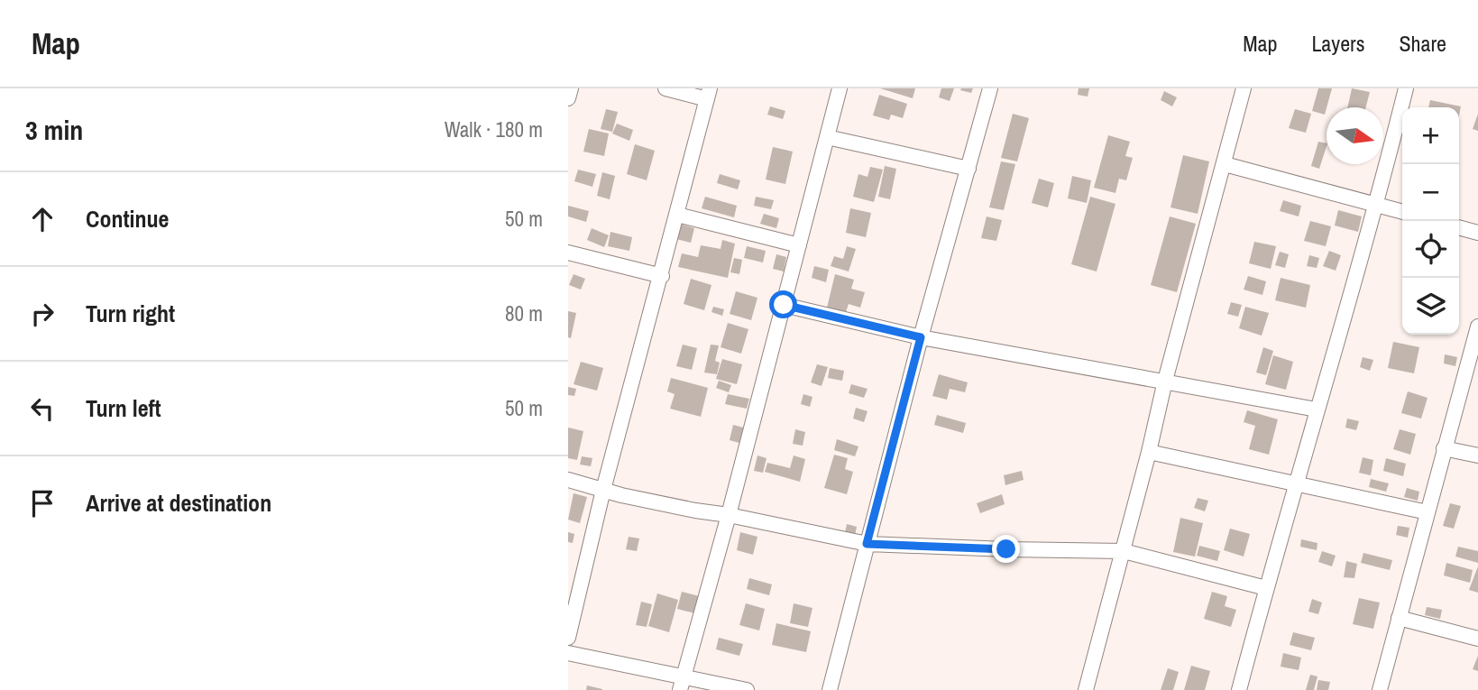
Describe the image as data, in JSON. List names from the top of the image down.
{
  "north": "right",
  "page": {
    "header": "Map",
    "nav": ["Map", "Layers", "Share"],
    "heading": ["3 min", "Walk · 180 m"],
    "map_buttons": ["+", "−"],
    "list": [
      ["Continue", "50 m"],
      ["Turn right", "80 m"],
      ["Turn left", "50 m"],
      "Arrive at destination"
    ]
  }
}
